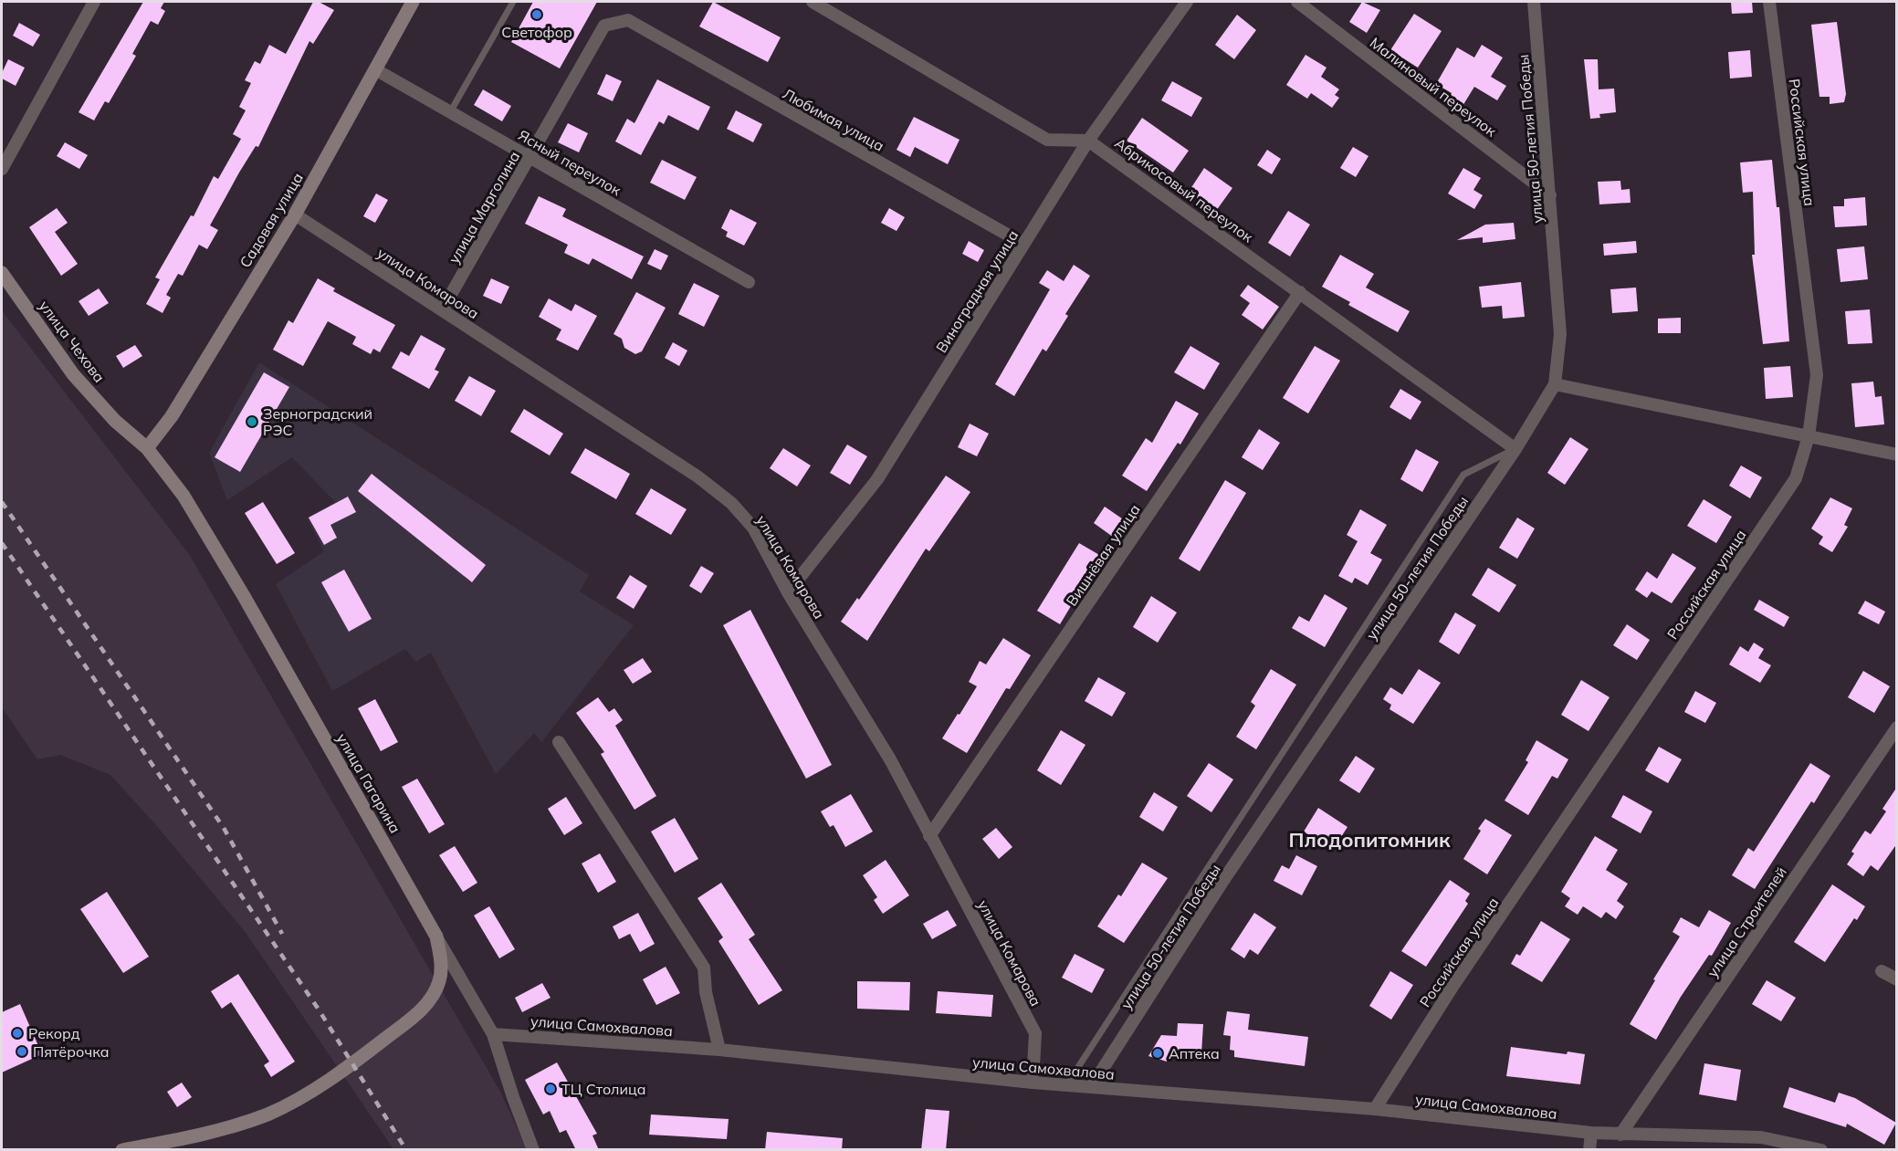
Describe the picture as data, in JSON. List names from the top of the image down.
{
  "streets": {
    "street": [
      "Малиновый переулок",
      "Любимая улица",
      "улица 50-летия Победы",
      "Российская улица",
      "Ясный переулок",
      "Абрикосовый переулок",
      "улица Марголина",
      "Садовая улица",
      "улица Комарова",
      "Виноградная улица",
      "улица Чехова",
      "Вишнёвая улица",
      "улица Гагарина",
      "улица Строителей",
      "улица Самохвалова"
    ]
  },
  "crossings": [
    ["Малиновый переулок", "улица 50-летия Победы"],
    ["Любимая улица", "улица Марголина"],
    ["Любимая улица", "Виноградная улица"],
    ["улица 50-летия Победы", "Абрикосовый переулок"],
    ["улица 50-летия Победы", "улица Самохвалова"],
    ["Российская улица", "улица Самохвалова"],
    ["Ясный переулок", "улица Марголина"],
    ["Ясный переулок", "Садовая улица"],
    ["Абрикосовый переулок", "Виноградная улица"],
    ["Абрикосовый переулок", "Вишнёвая улица"],
    ["улица Марголина", "улица Комарова"],
    ["Садовая улица", "улица Комарова"],
    ["Садовая улица", "улица Чехова"],
    ["Садовая улица", "улица Гагарина"],
    ["улица Комарова", "Виноградная улица"],
    ["улица Комарова", "Вишнёвая улица"],
    ["улица Комарова", "улица Самохвалова"],
    ["улица Чехова", "улица Гагарина"],
    ["улица Гагарина", "улица Самохвалова"],
    ["улица Строителей", "улица Самохвалова"]
  ],
  "districts": ["Плодопитомник"],
  "places": [
    "Светофор",
    "Зерноградский РЭС",
    "Рекорд",
    "Пятёрочка",
    "Аптека",
    "ТЦ Столица"
  ]
}
